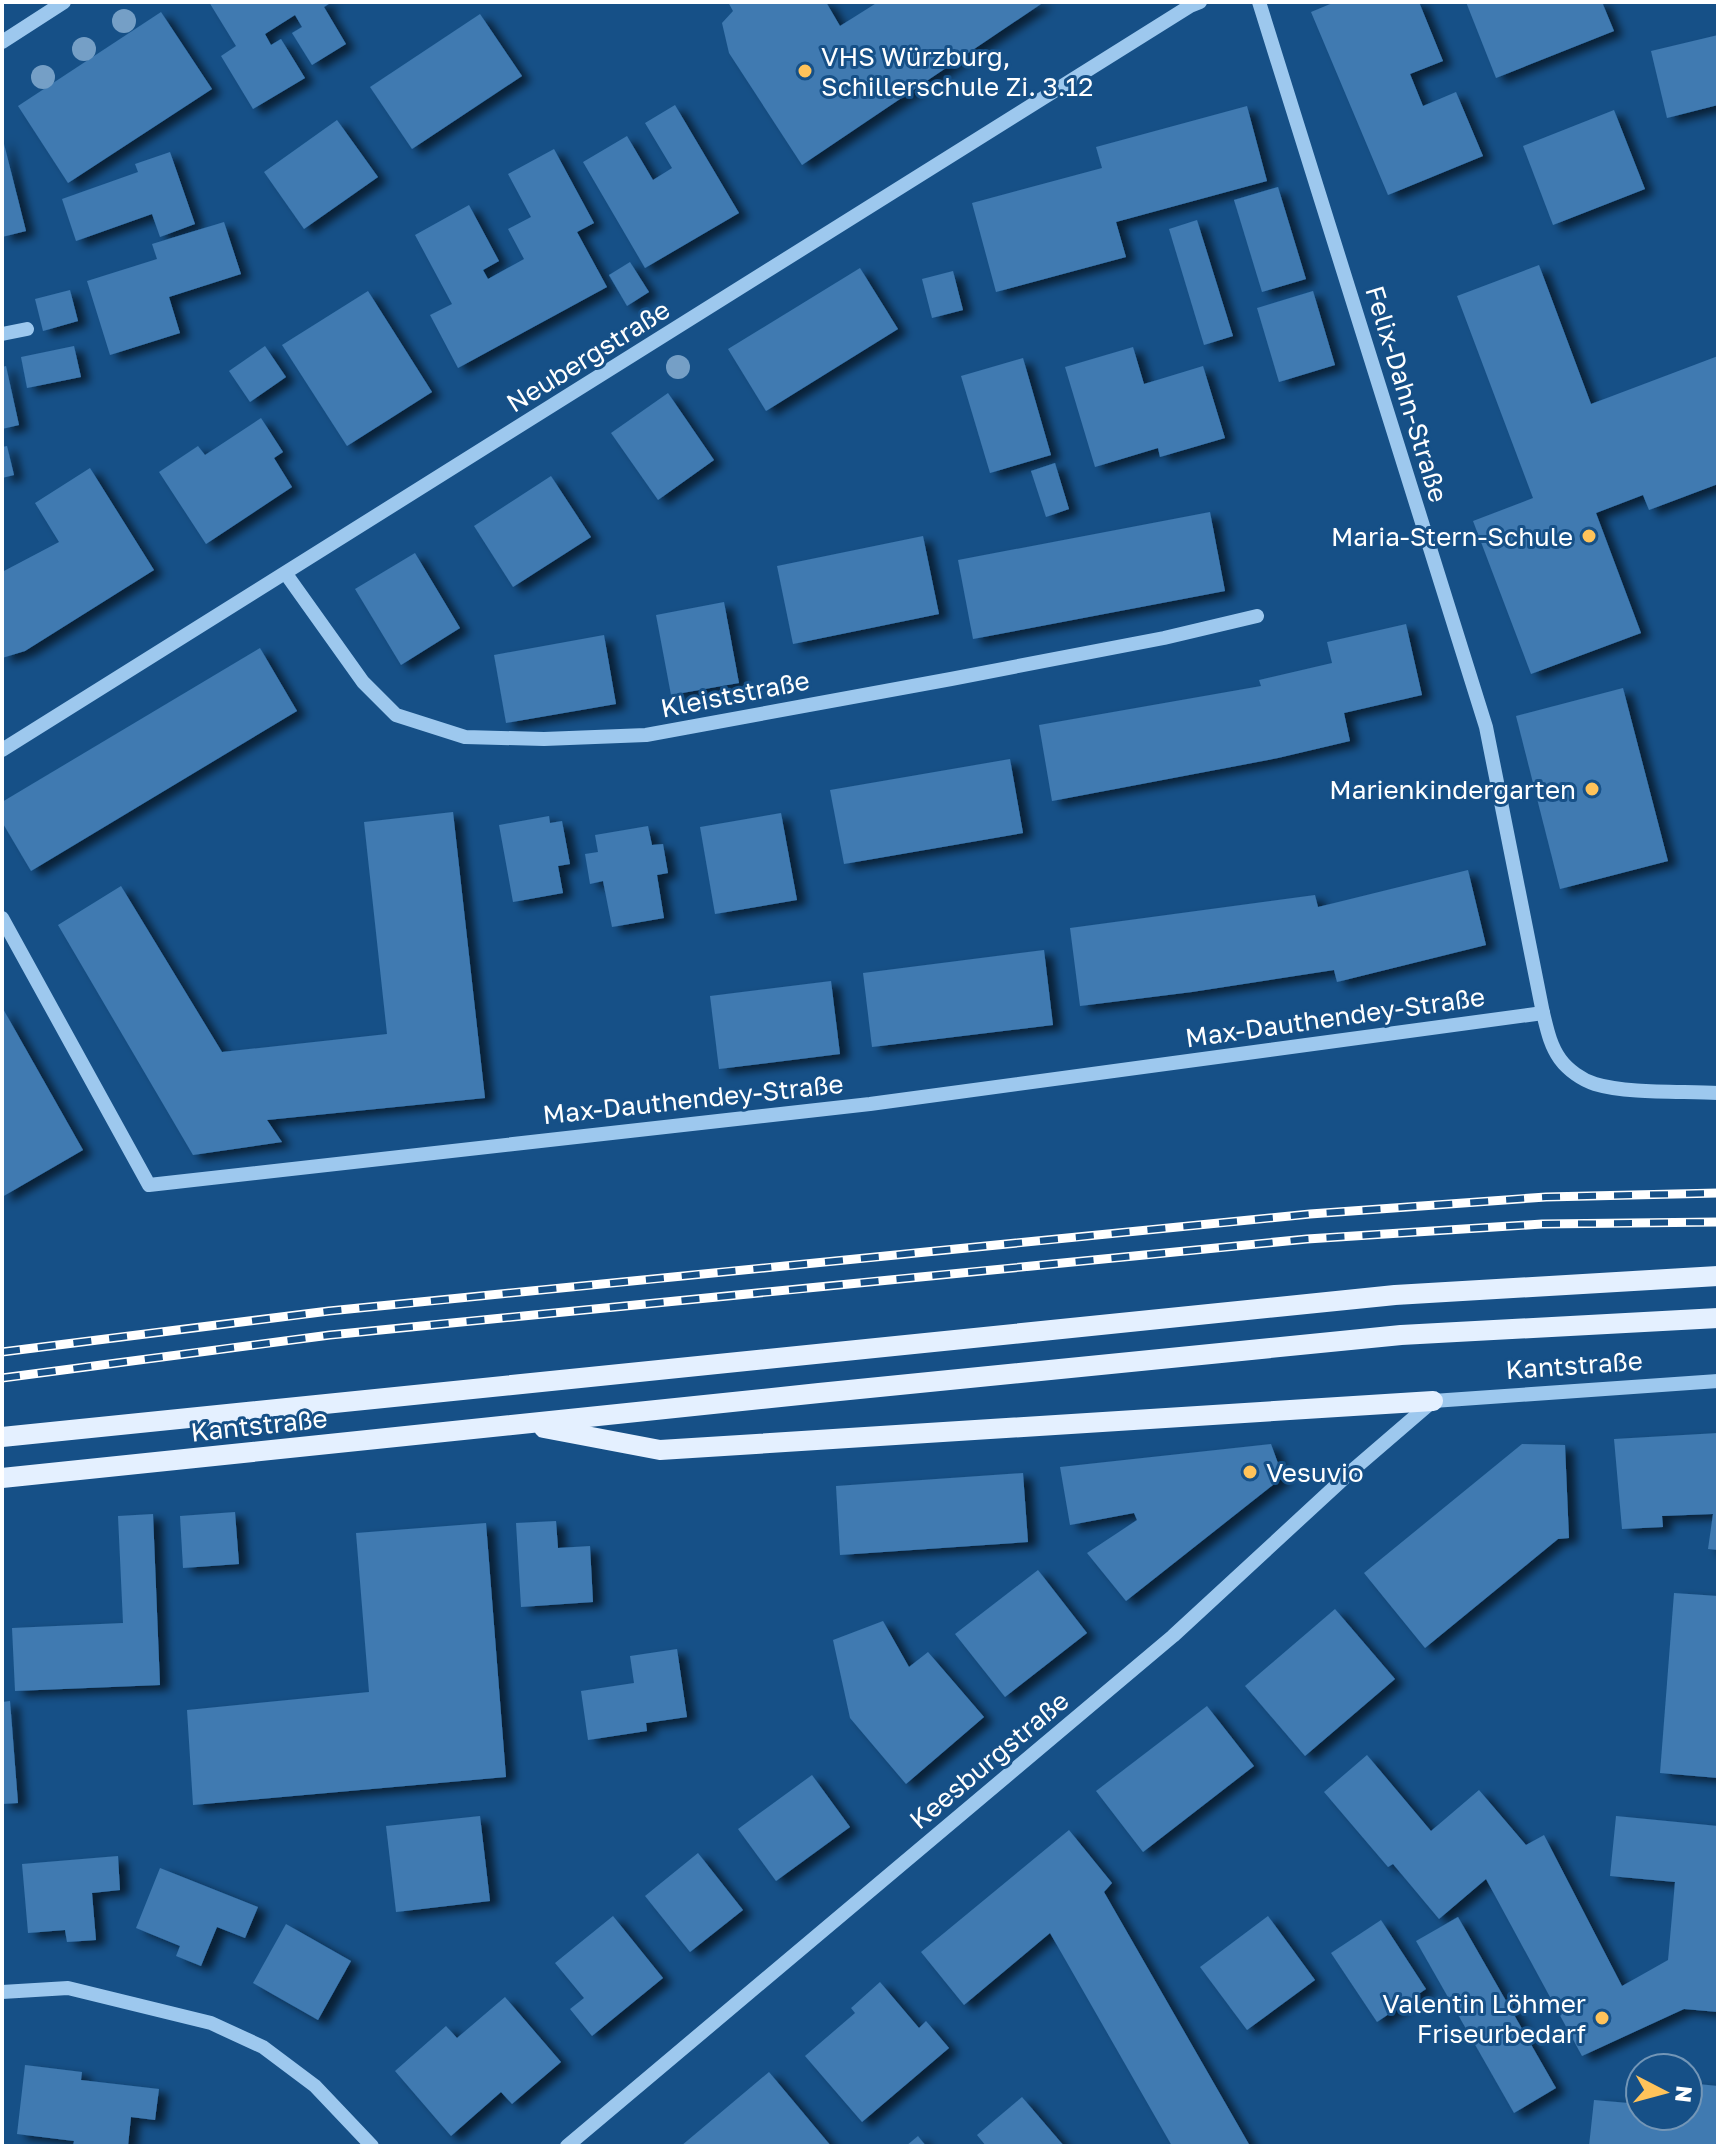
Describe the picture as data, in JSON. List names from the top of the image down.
{
  "streets": {
    "main road": ["Kantstraße"],
    "street": [
      "Neubergstraße",
      "Felix-Dahn-Straße",
      "Kleiststraße",
      "Max-Dauthendey-Straße",
      "Keesburgstraße"
    ]
  },
  "crossings": [
    ["Neubergstraße", "Kleiststraße"],
    ["Felix-Dahn-Straße", "Max-Dauthendey-Straße"],
    ["Kantstraße", "Keesburgstraße"]
  ],
  "places": [
    "VHS Würzburg, Schillerschule Zi. 3.12",
    "Maria-Stern-Schule",
    "Marienkindergarten",
    "Vesuvio",
    "Valentin Löhmer Friseurbedarf"
  ],
  "north": "right"
}
